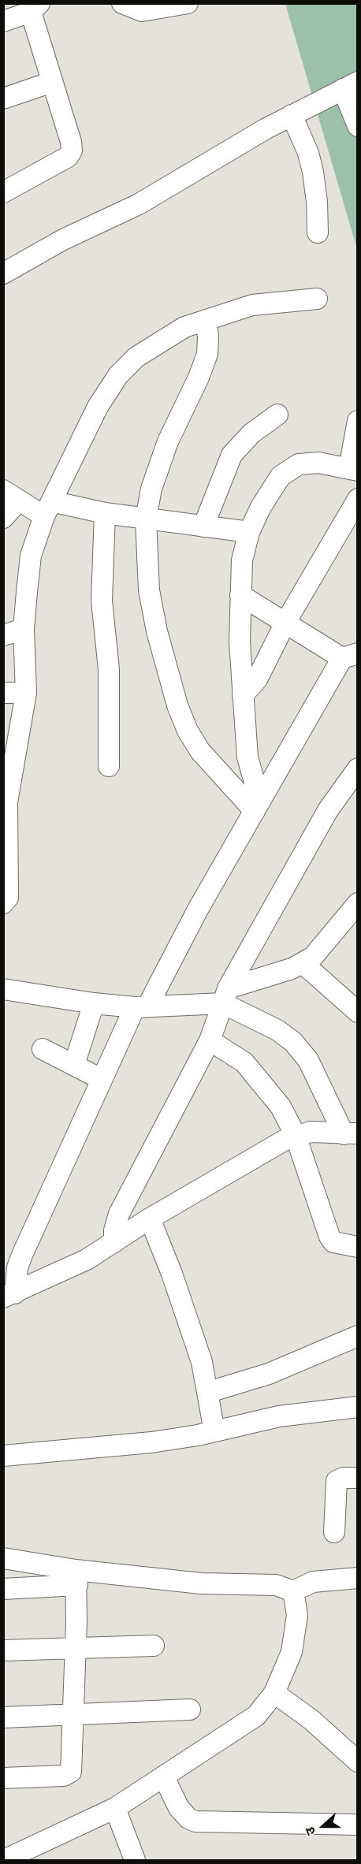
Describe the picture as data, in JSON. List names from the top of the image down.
{
  "north": "left"
}
